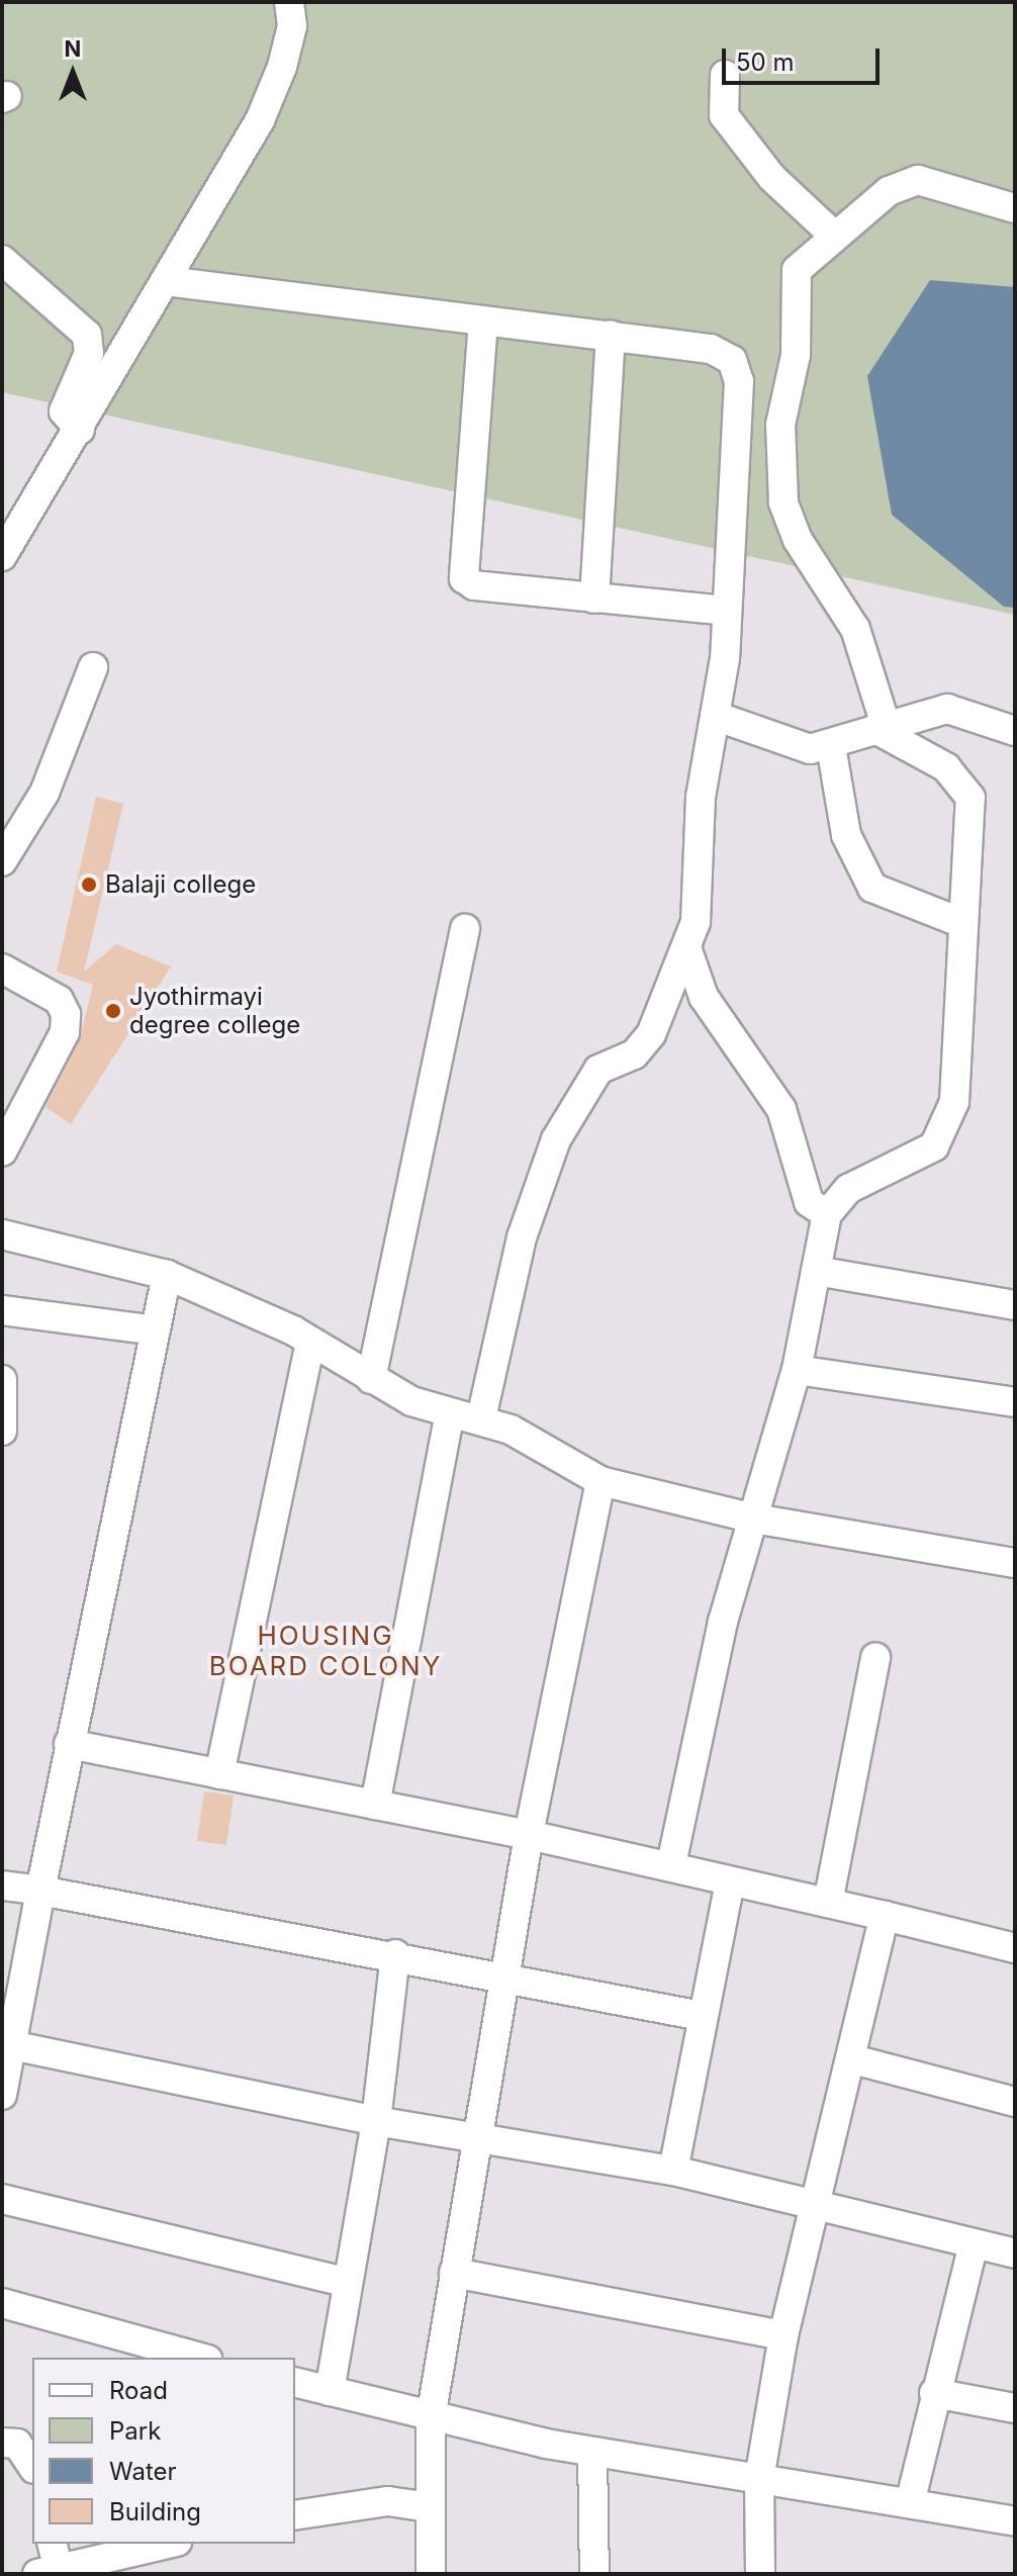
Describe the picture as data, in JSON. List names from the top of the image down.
{
  "districts": ["HOUSING BOARD COLONY"],
  "places": ["Balaji college", "Jyothirmayi degree college"],
  "legend": [
    "Road",
    "Park",
    "Water",
    "Building"
  ],
  "scale_bar": "50 m",
  "north": "top"
}
